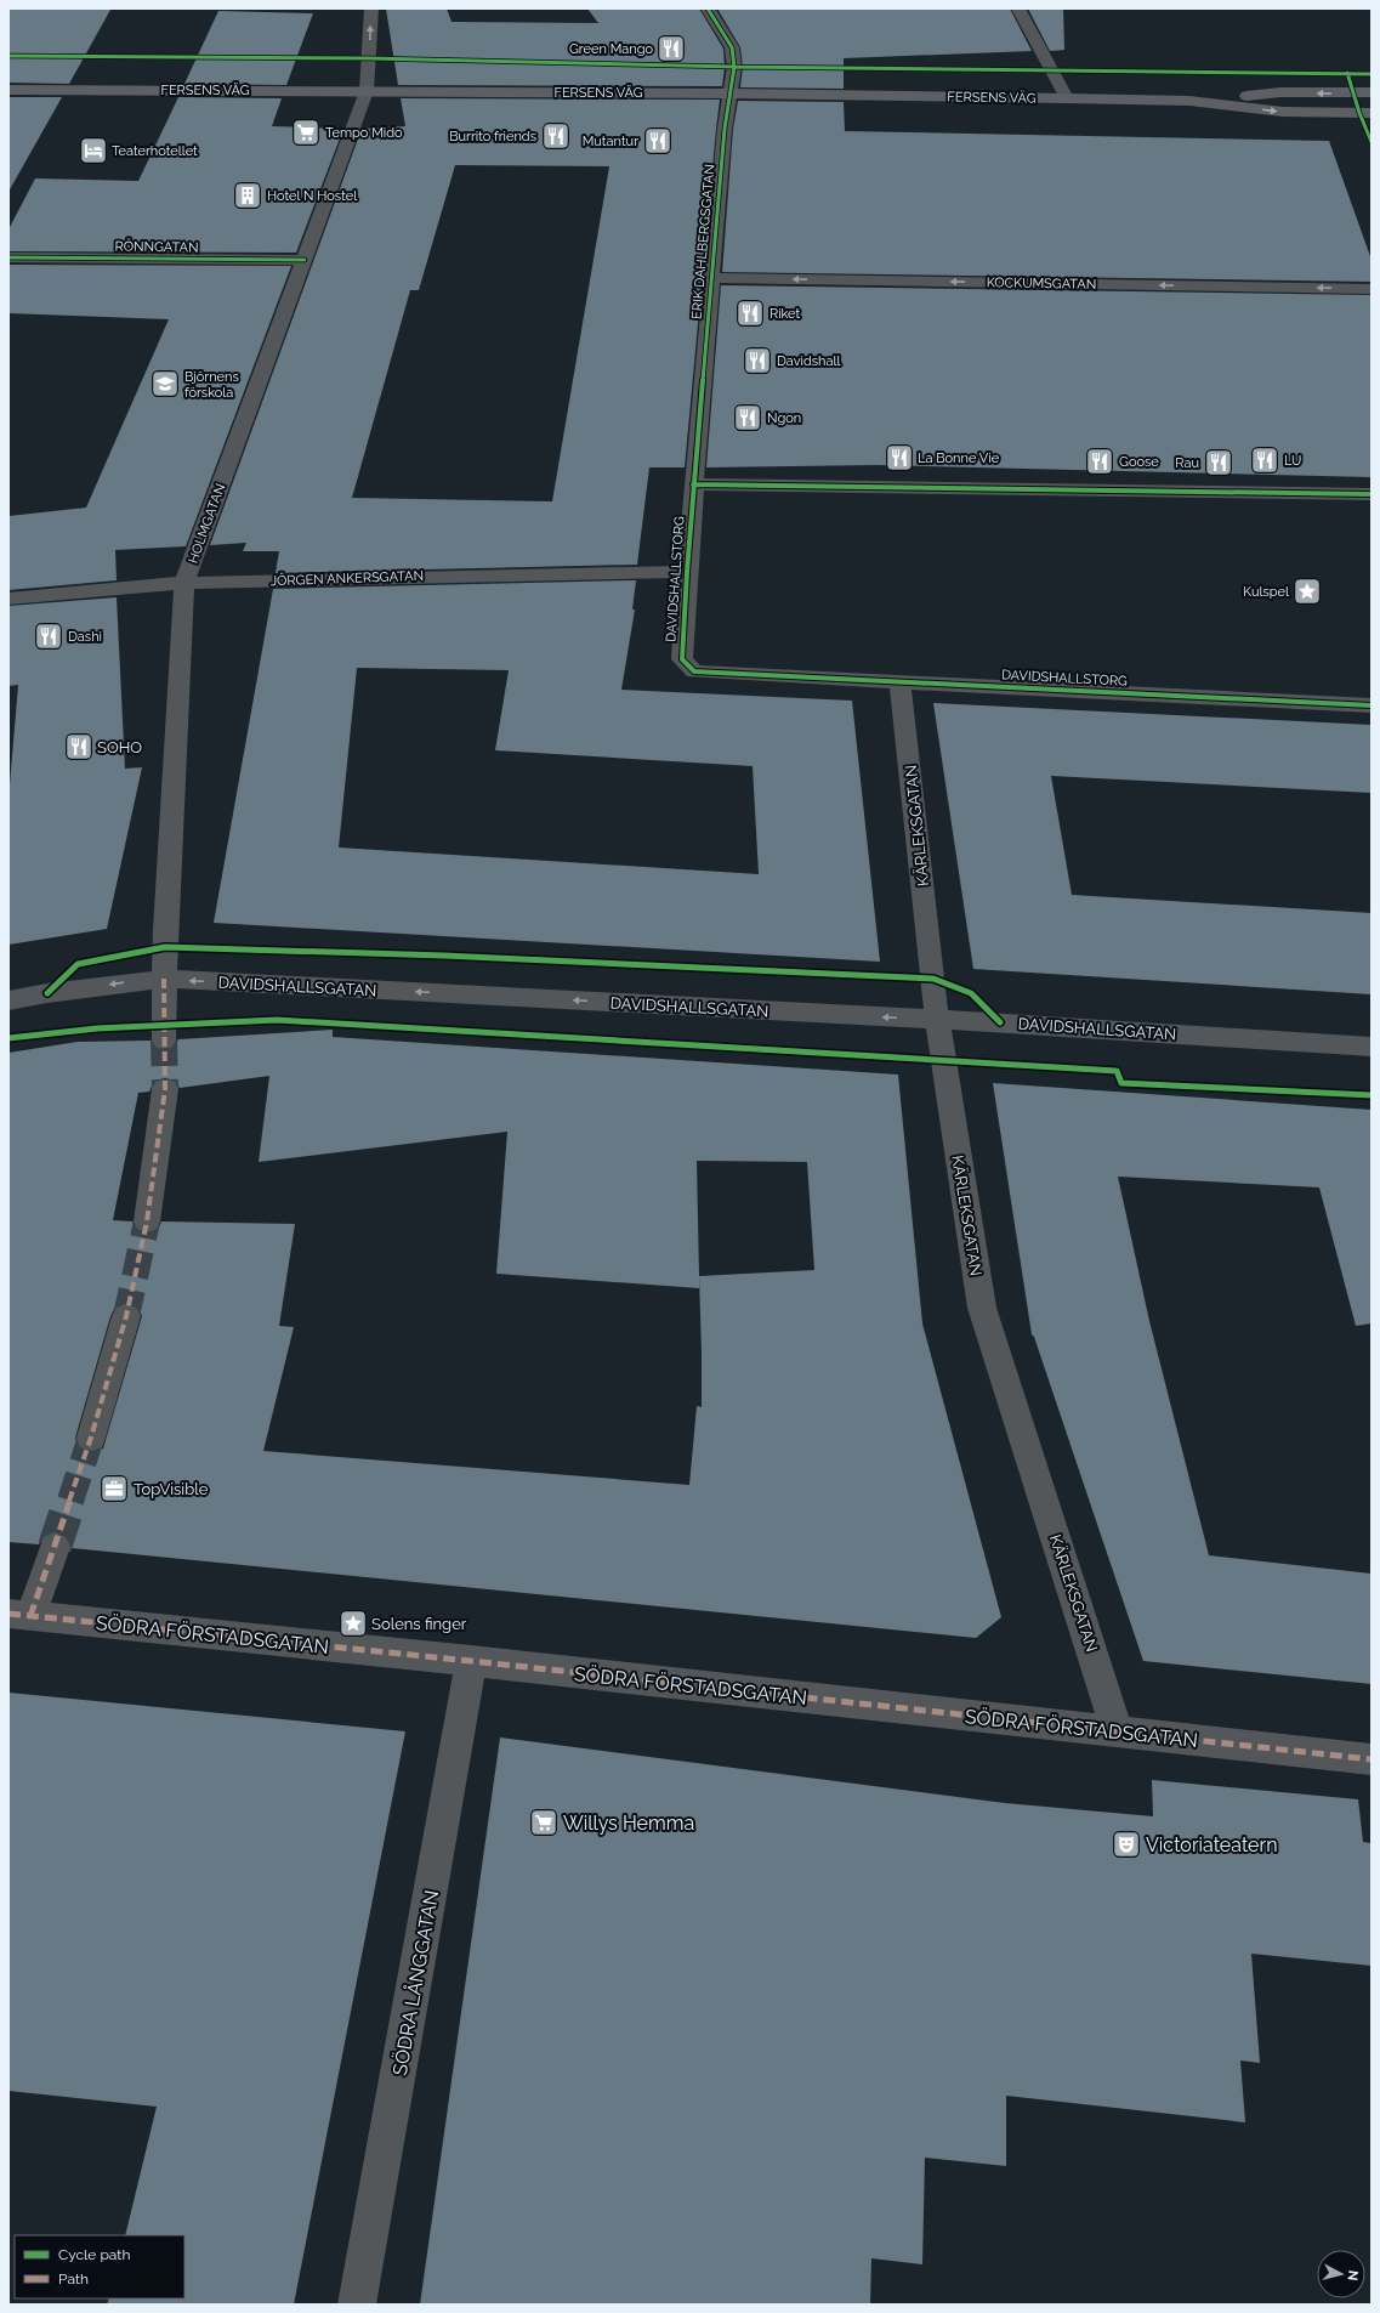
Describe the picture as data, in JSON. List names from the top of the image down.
{
  "streets": {
    "main road": ["FERSENS VÄG"],
    "street": [
      "ERIK DAHLBERGSGATAN",
      "RÖNNGATAN",
      "KOCKUMSGATAN",
      "HOLMGATAN",
      "JÖRGEN ANKERSGATAN",
      "DAVIDSHALLSTORG",
      "KÄRLEKSGATAN",
      "DAVIDSHALLSGATAN",
      "SÖDRA FÖRSTADSGATAN",
      "SÖDRA LÅNGGATAN"
    ]
  },
  "crossings": [
    ["FERSENS VÄG", "ERIK DAHLBERGSGATAN"],
    ["FERSENS VÄG", "HOLMGATAN"],
    ["ERIK DAHLBERGSGATAN", "KOCKUMSGATAN"],
    ["ERIK DAHLBERGSGATAN", "DAVIDSHALLSTORG"],
    ["RÖNNGATAN", "HOLMGATAN"],
    ["HOLMGATAN", "JÖRGEN ANKERSGATAN"],
    ["HOLMGATAN", "DAVIDSHALLSGATAN"],
    ["JÖRGEN ANKERSGATAN", "DAVIDSHALLSTORG"],
    ["DAVIDSHALLSTORG", "KÄRLEKSGATAN"],
    ["KÄRLEKSGATAN", "DAVIDSHALLSGATAN"],
    ["KÄRLEKSGATAN", "SÖDRA FÖRSTADSGATAN"],
    ["SÖDRA FÖRSTADSGATAN", "SÖDRA LÅNGGATAN"]
  ],
  "one_way": ["DAVIDSHALLSGATAN"],
  "places": {
    "restaurant": [
      "Green Mango",
      "Burrito friends",
      "Mutantur",
      "Riket",
      "Davidshall",
      "Ngon",
      "La Bonne Vie",
      "LU",
      "Goose",
      "Rau",
      "Dashi",
      "SOHO"
    ],
    "supermarket": ["Tempo Mido", "Willys Hemma"],
    "hotel": ["Teaterhotellet"],
    "building": ["Hotel N Hostel"],
    "school or university": ["Björnens förskola"],
    "place": ["Kulspel", "Solens finger"],
    "office": ["TopVisible"],
    "theatre": ["Victoriateatern"]
  },
  "legend": ["Cycle path", "Path"],
  "north": "right"
}
